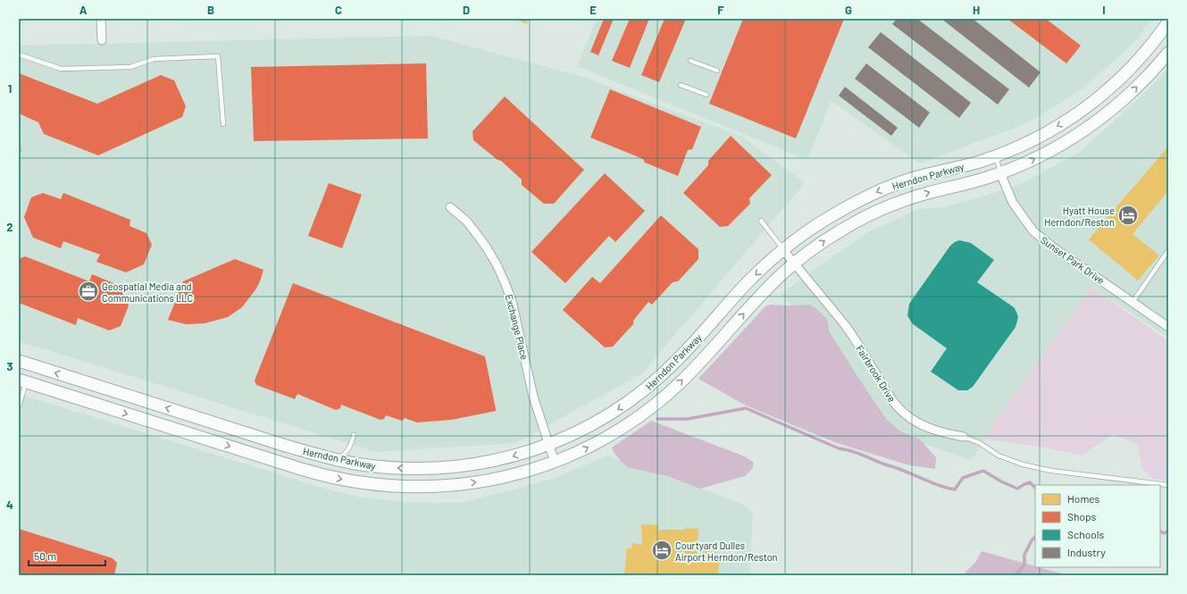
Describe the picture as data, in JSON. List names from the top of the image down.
{
  "streets": {
    "main road": ["Herndon Parkway"],
    "street": ["Sunset Park Drive", "Exchange Place", "Fairbrook Drive"]
  },
  "crossings": [
    ["Herndon Parkway", "Sunset Park Drive"],
    ["Herndon Parkway", "Exchange Place"],
    ["Herndon Parkway", "Fairbrook Drive"]
  ],
  "places": {
    "hotel": ["Hyatt House Herndon/Reston", "Courtyard Dulles Airport Herndon/Reston"],
    "office": ["Geospatial Media and Communications LLC"]
  },
  "legend": [
    "Homes",
    "Shops",
    "Schools",
    "Industry"
  ],
  "scale_bar": "50 m",
  "grid": {
    "columns": [
      "A",
      "B",
      "C",
      "D",
      "E",
      "F",
      "G",
      "H",
      "I"
    ],
    "rows": [
      "1",
      "2",
      "3",
      "4"
    ]
  }
}
